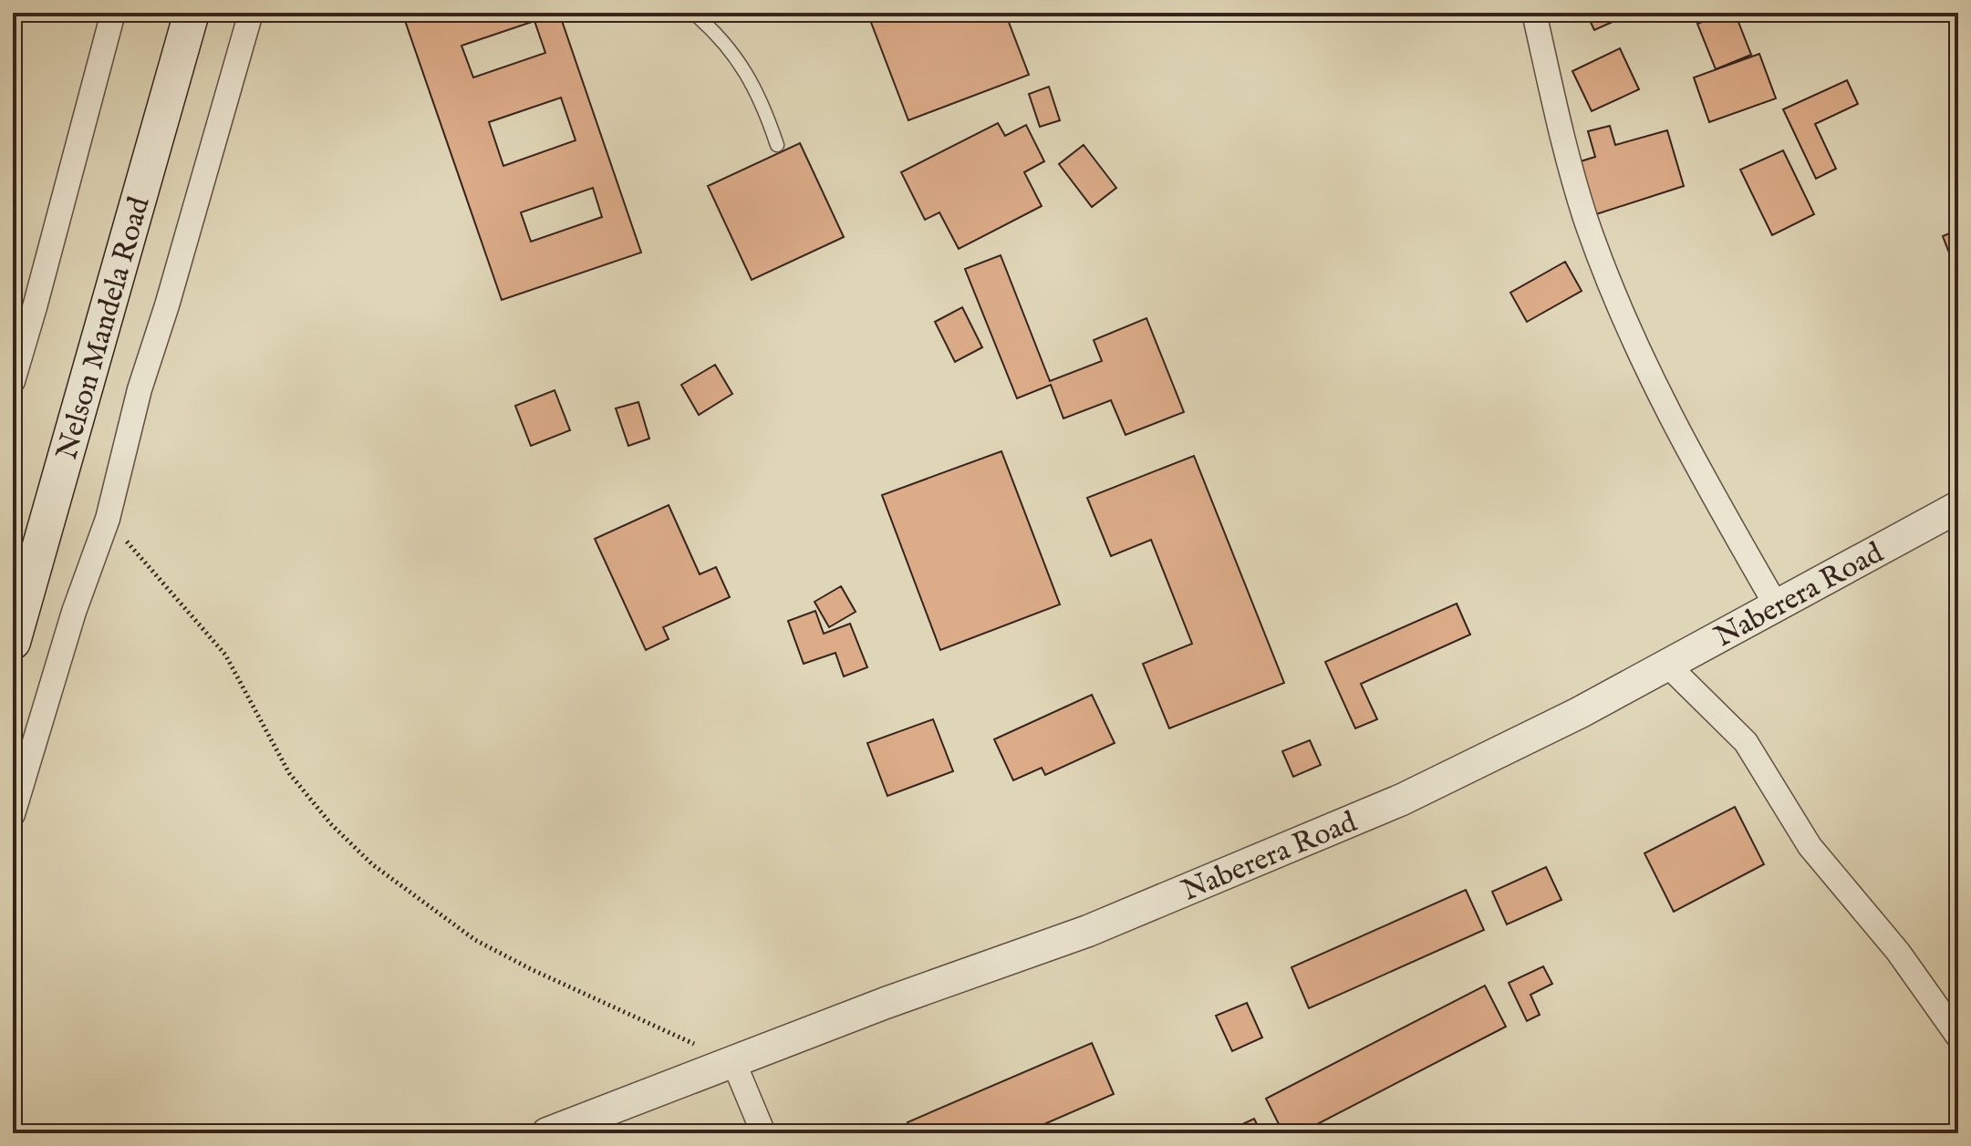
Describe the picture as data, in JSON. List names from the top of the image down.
{
  "streets": {
    "main road": ["Nelson Mandela Road"],
    "street": ["Naberera Road"]
  }
}
